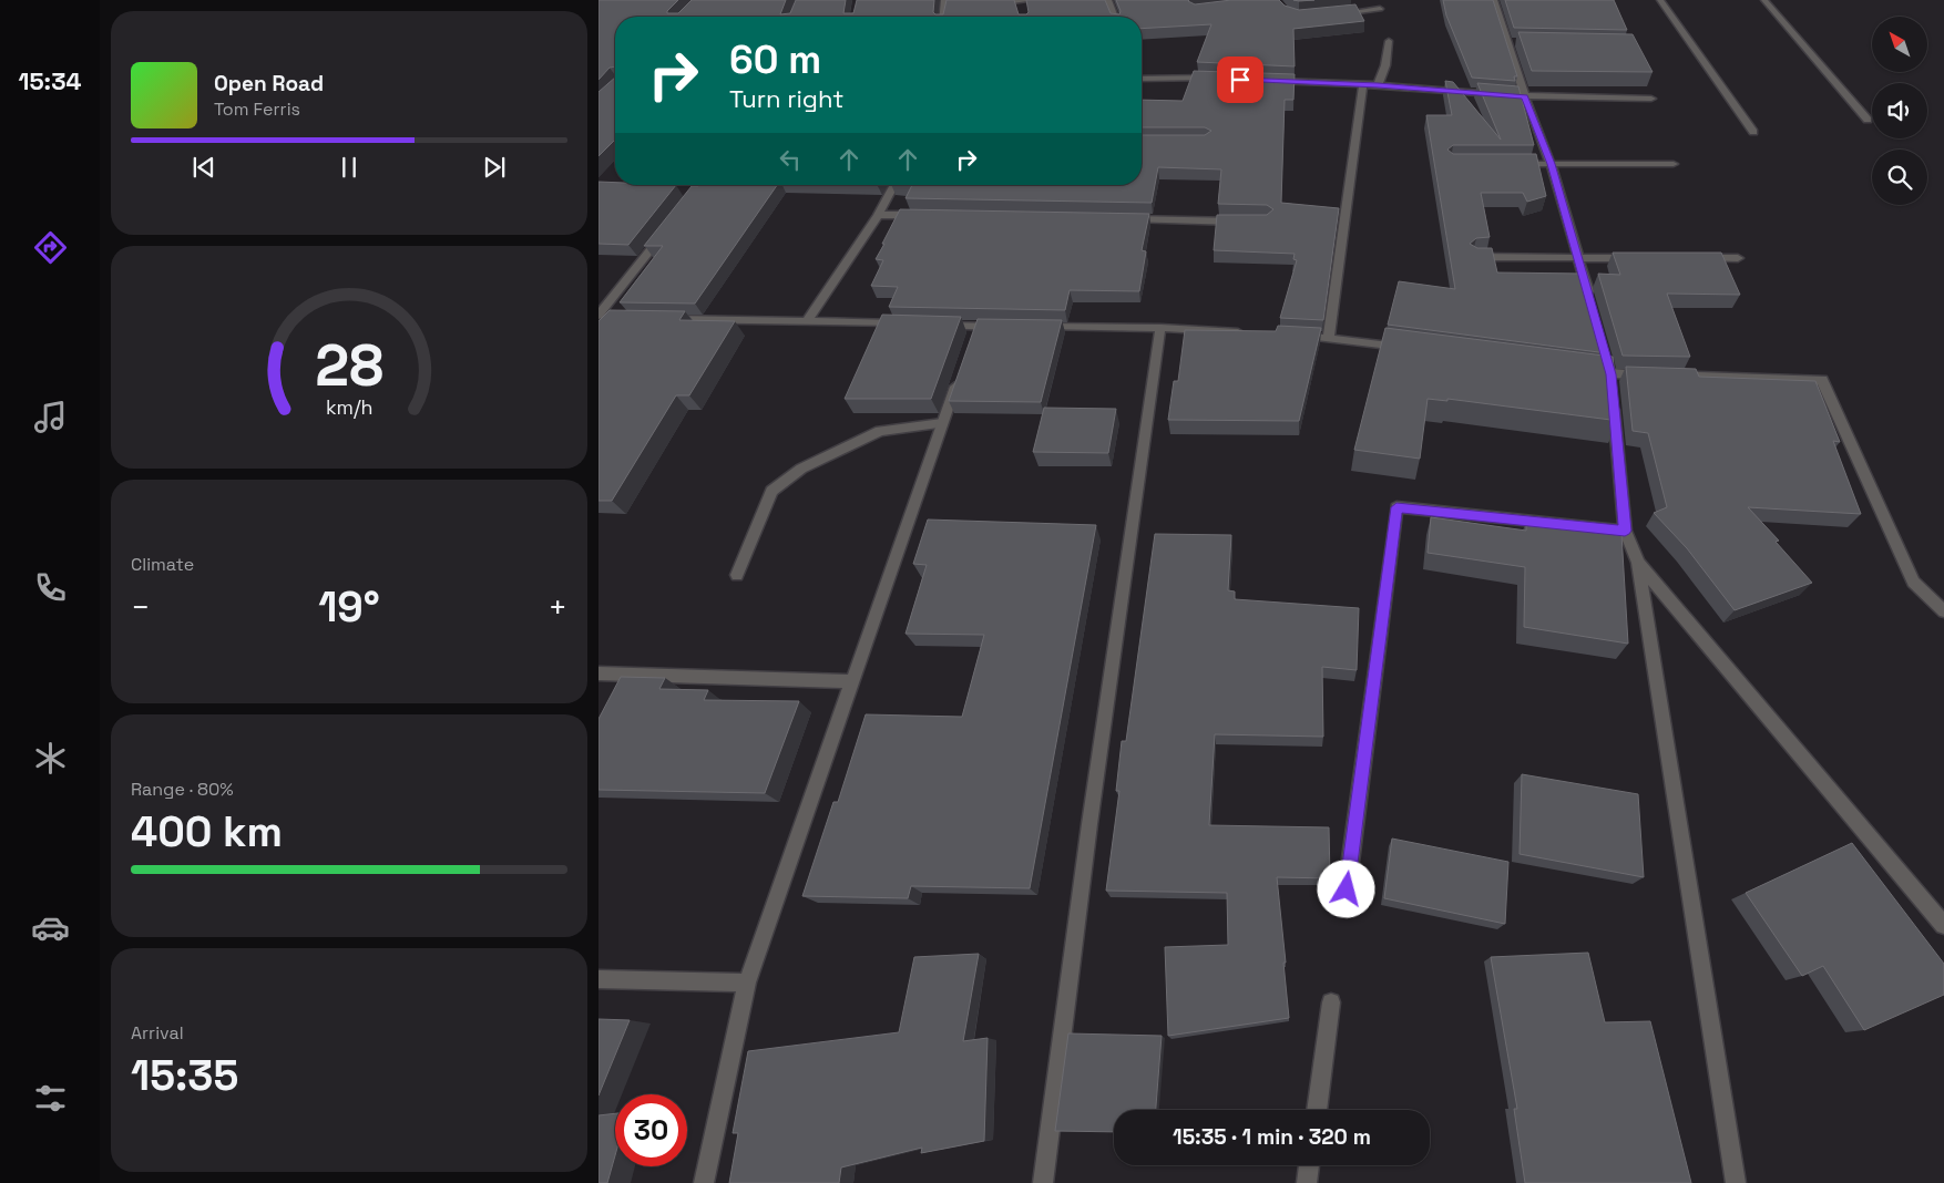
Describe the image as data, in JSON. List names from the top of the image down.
{
  "north": "top left",
  "page": {
    "tabs": "15:34",
    "turn": ["60 m", "Turn right"],
    "song": ["Open Road", "Tom Ferris"],
    "tile": [
      "Climate",
      ["Range · 80%", "400 km"],
      ["Arrival", "15:35"]
    ],
    "heat": ["−", "19°", "+"],
    "limit": "30",
    "trip": "15:35 · 1 min · 320 m",
    "gauge": ["28", "km/h"]
  }
}
